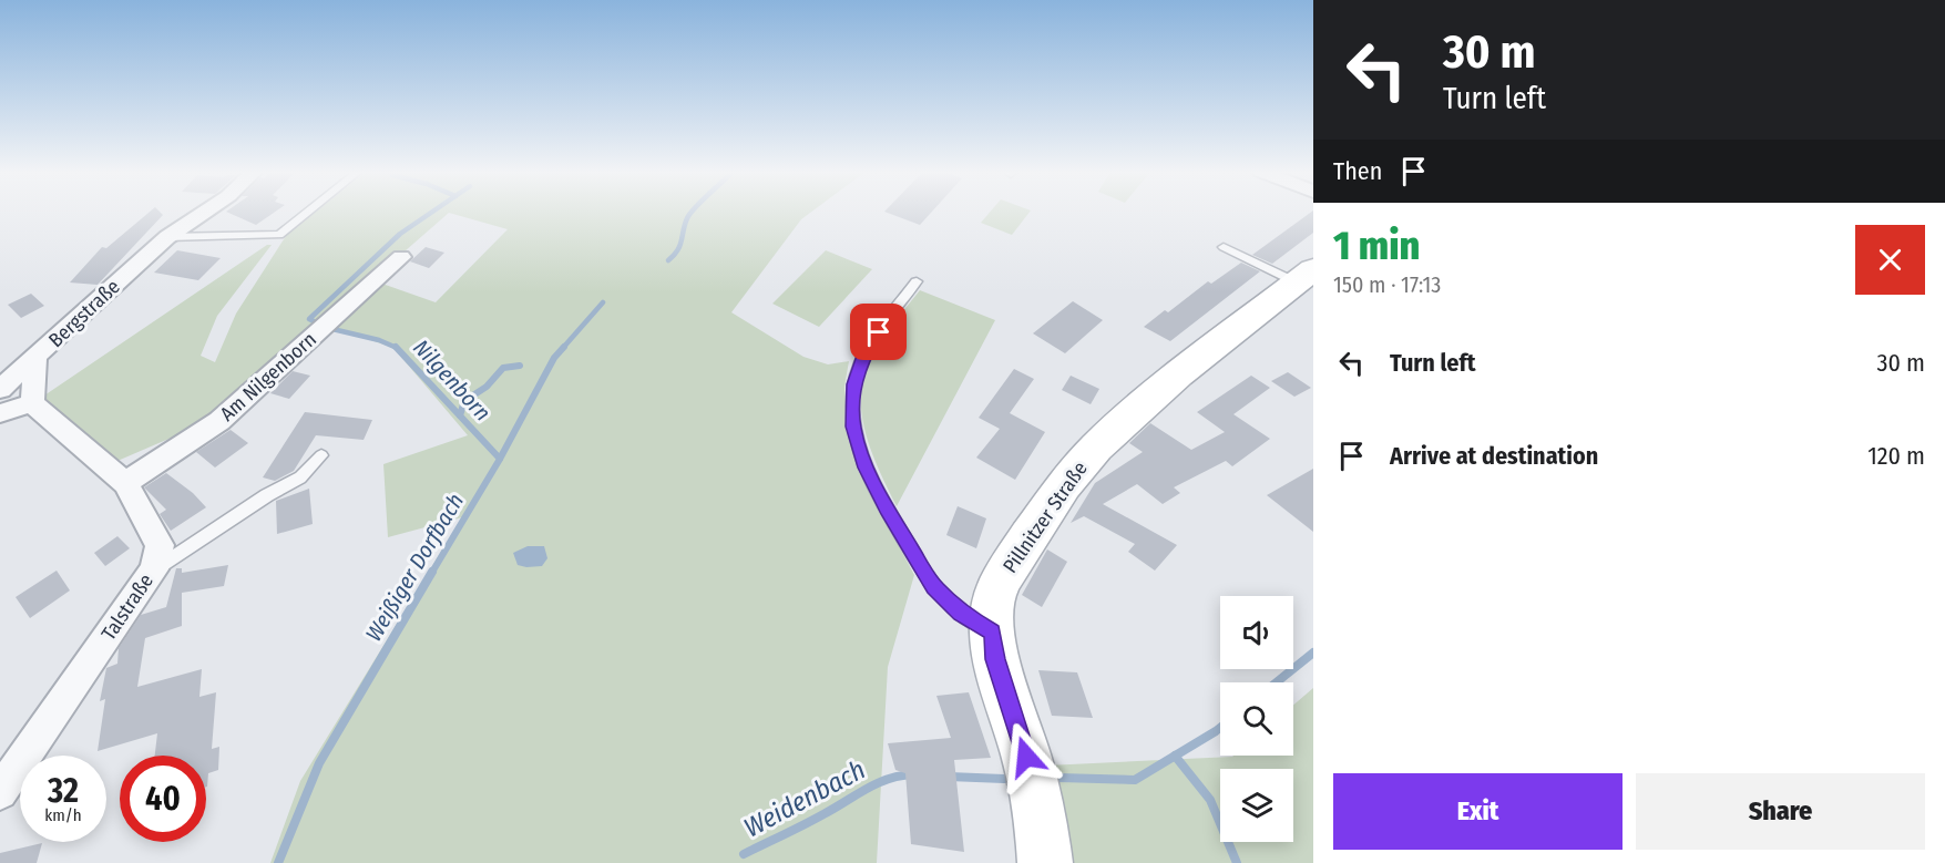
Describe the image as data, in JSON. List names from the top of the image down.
{
  "streets": {
    "street": [
      "Bergstraße",
      "Am Nilgenborn",
      "Pillnitzer Straße",
      "Talstraße"
    ]
  },
  "crossings": [
    ["Am Nilgenborn", "Talstraße"]
  ],
  "water": ["Nilgenborn", "Weißiger Dorfbach", "Weidenbach"],
  "page": {
    "turn": ["30 m", "Turn left"],
    "then": "Then",
    "heading": ["1 min", "150 m · 17:13"],
    "list": [
      {
        "name": "Turn left",
        "value": "30 m"
      },
      {
        "name": "Arrive at destination",
        "value": "120 m"
      }
    ],
    "speed": "32 km/h",
    "limit": "40",
    "buttons": ["Exit", "Share"]
  }
}
